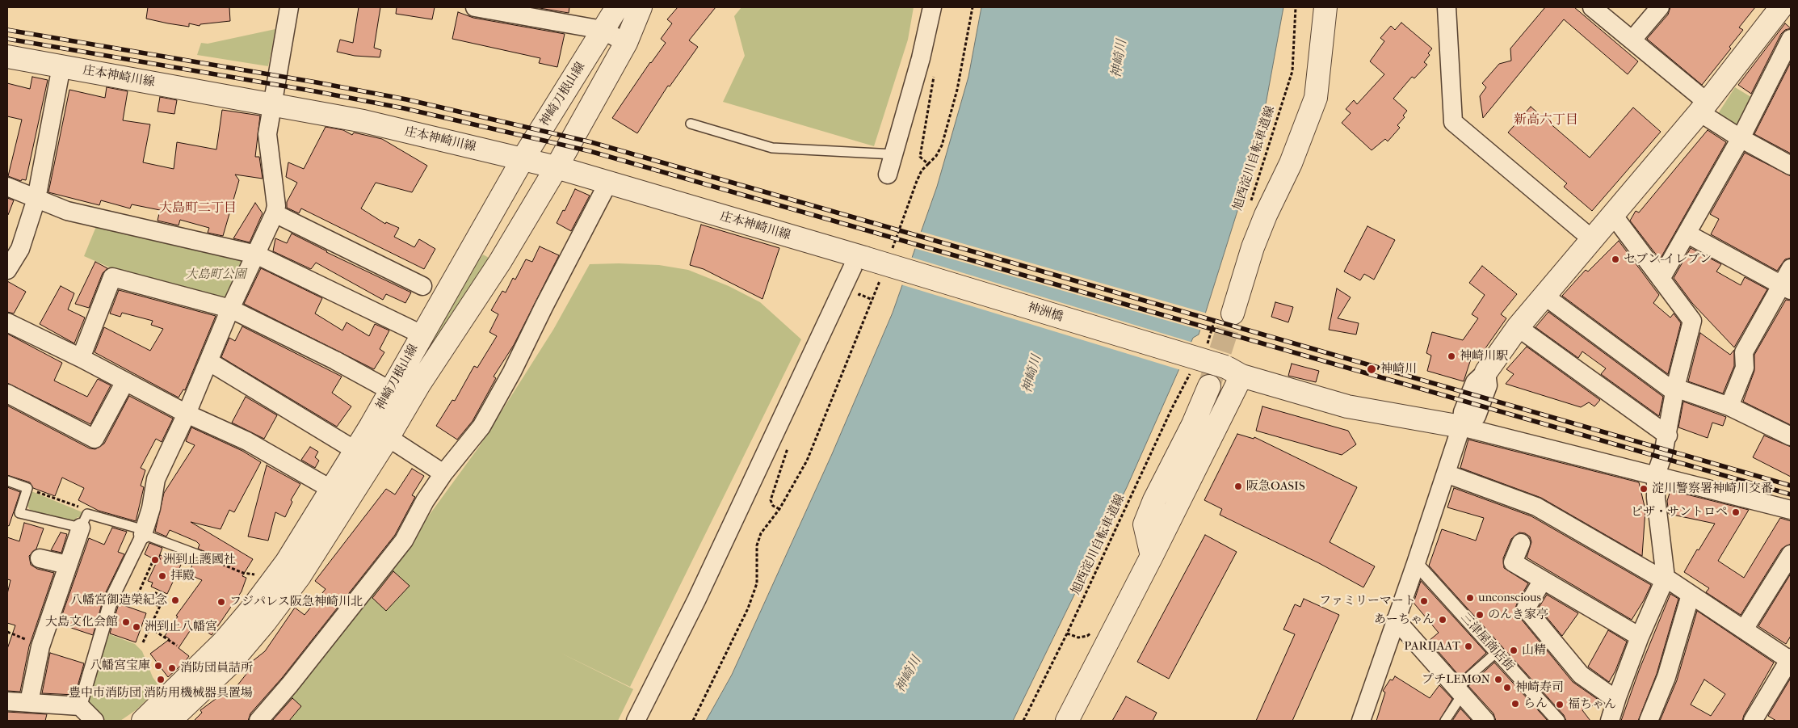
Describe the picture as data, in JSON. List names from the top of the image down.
{
  "streets": {
    "street": [
      "庄本神崎川線",
      "神崎刀根山線",
      "神洲橋",
      "三津屋商店街"
    ],
    "path": ["旭西淀川自転車道線"]
  },
  "crossings": [
    ["庄本神崎川線", "神崎刀根山線"],
    ["庄本神崎川線", "神洲橋"]
  ],
  "districts": ["新高六丁目", "大島町二丁目"],
  "water": ["神崎川"],
  "parks": ["大島町公園"],
  "places": [
    "セブン-イレブン",
    "神崎川駅",
    "神崎川",
    "阪急OASIS",
    "淀川警察署神崎川交番",
    "ピザ・サントロペ",
    "洲到止護國社",
    "拝殿",
    "unconscious",
    "八幡宮御造榮紀念",
    "ファミリーマート",
    "フジパレス阪急神崎川北",
    "のんき家亭",
    "あーちゃん",
    "大島文化会館",
    "洲到止八幡宮",
    "PARIJAAT",
    "山精",
    "八幡宮宝庫",
    "消防団員詰所",
    "豊中市消防団 消防用機械器具置場",
    "プチLEMON",
    "神崎寿司",
    "らん",
    "福ちゃん"
  ]
}
